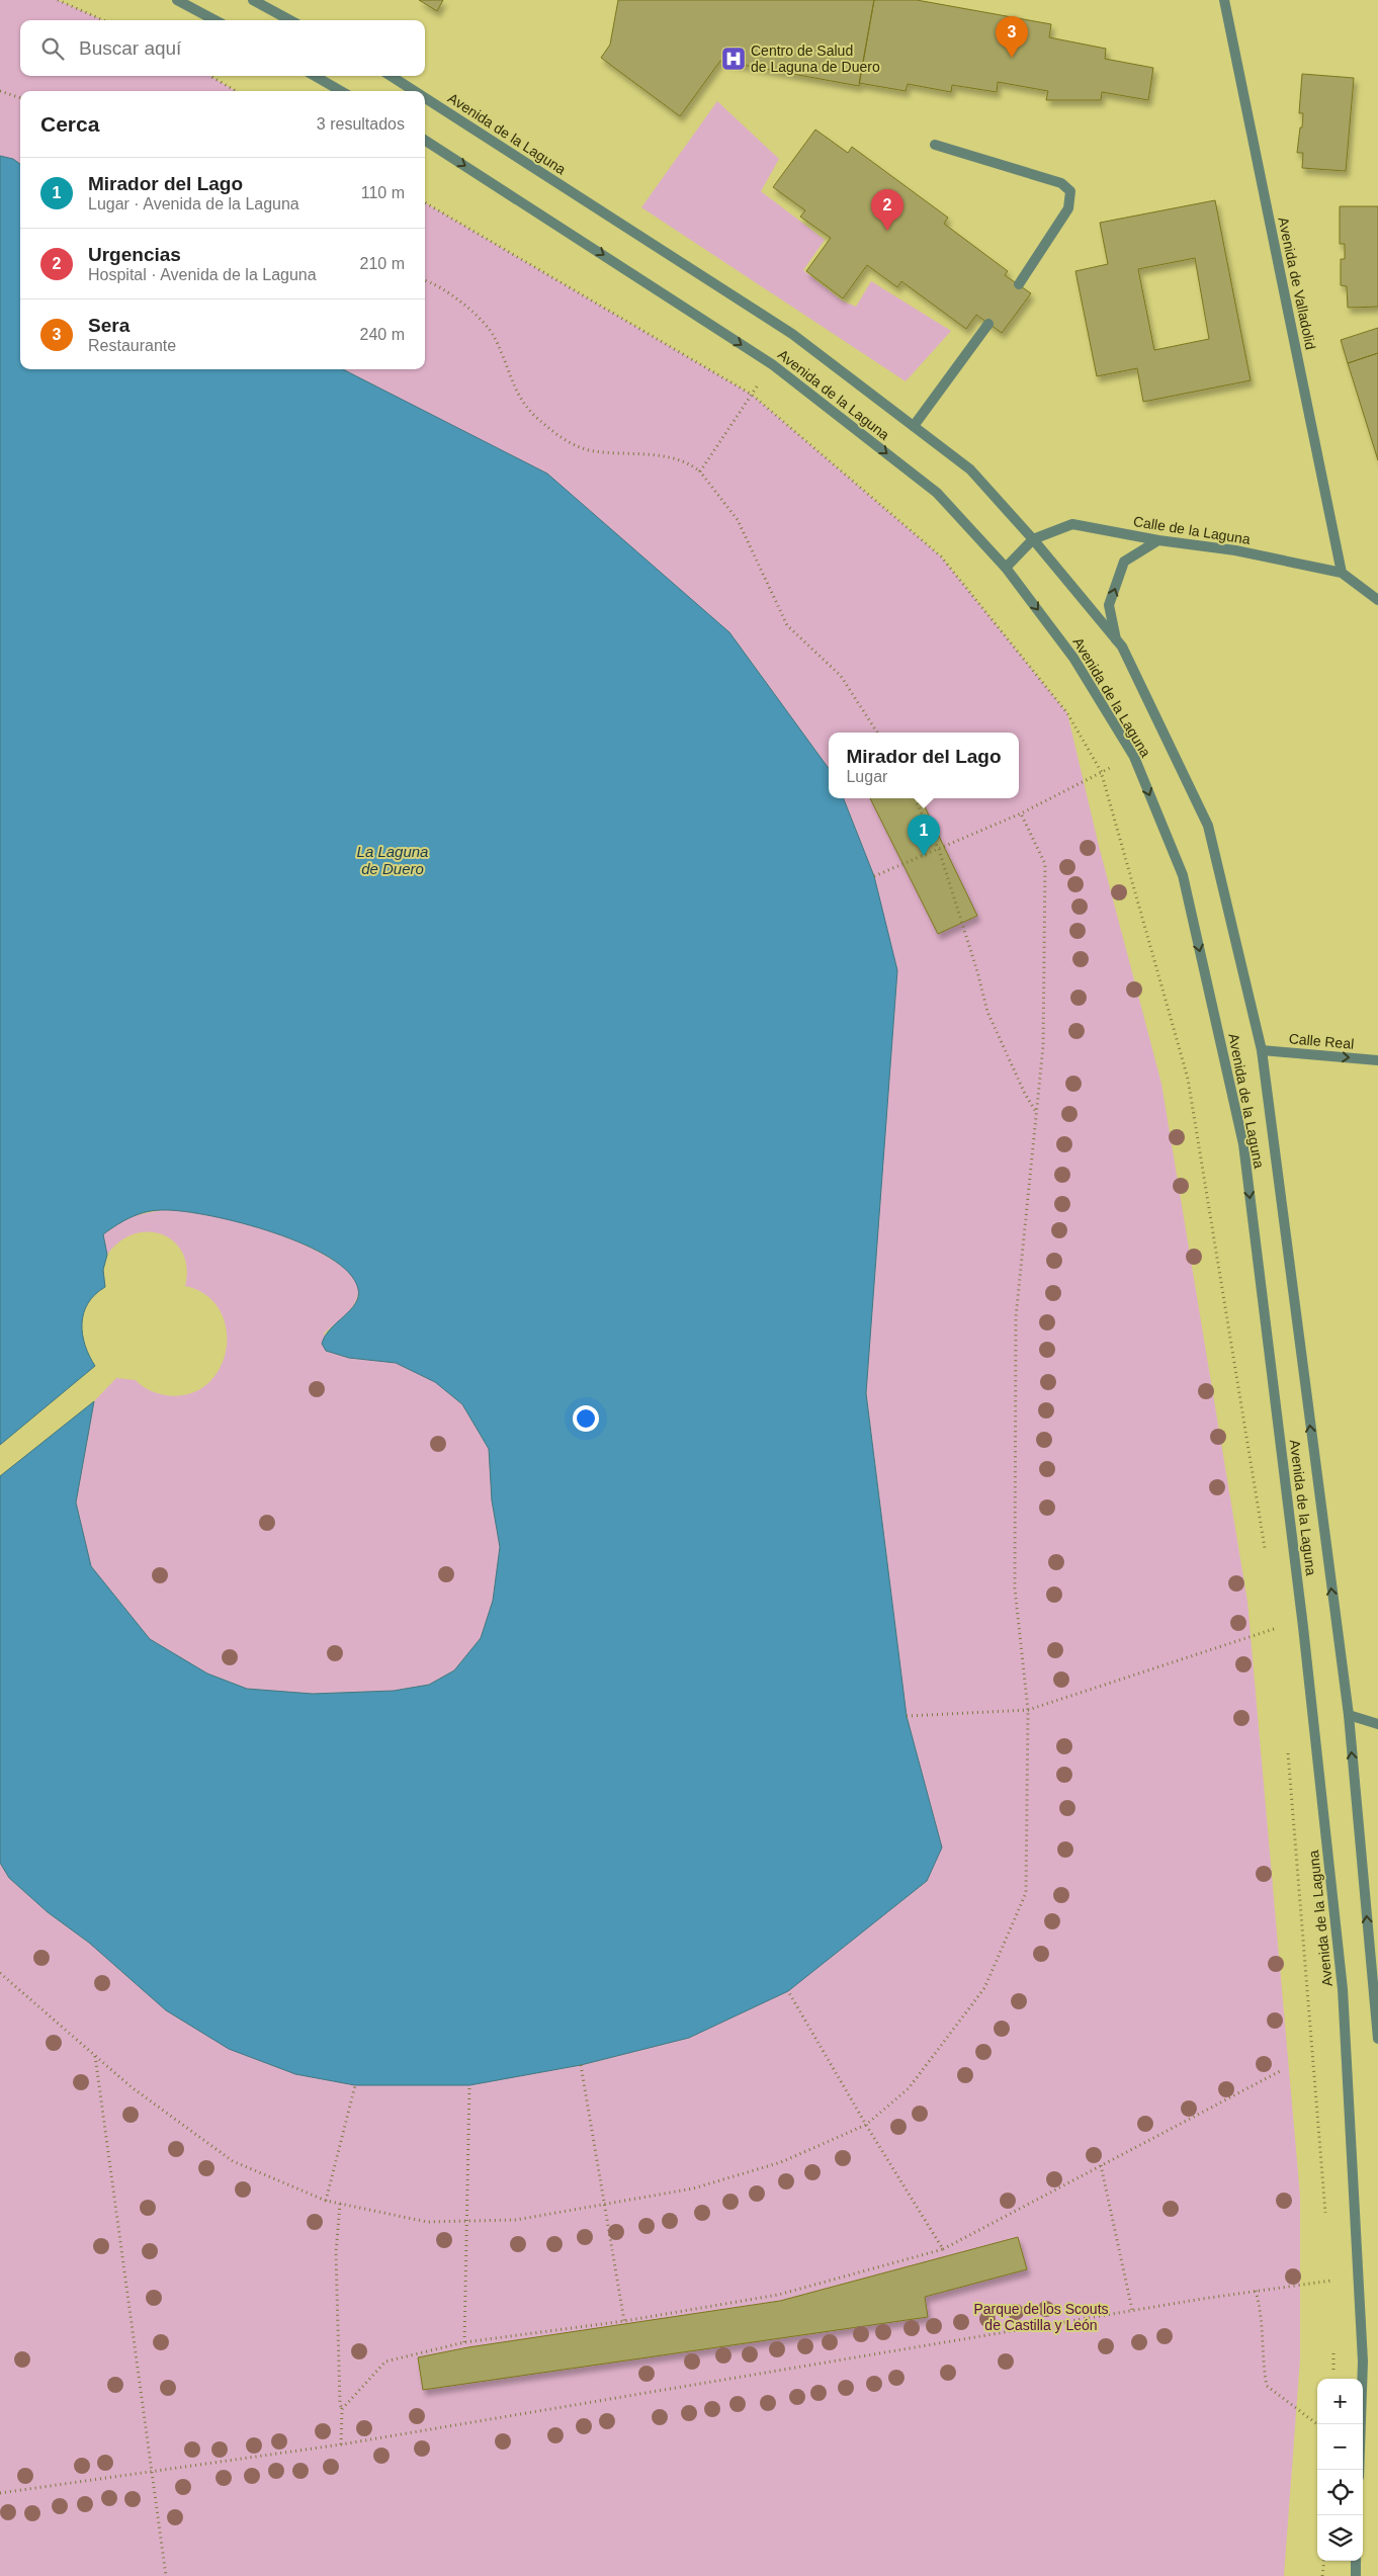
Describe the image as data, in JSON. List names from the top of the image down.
{
  "streets": {
    "street": [
      "Avenida de la Laguna",
      "Avenida de Valladolid",
      "Calle de la Laguna",
      "Calle Real"
    ]
  },
  "crossings": [
    ["Avenida de la Laguna", "Calle de la Laguna"],
    ["Avenida de la Laguna", "Calle Real"],
    ["Avenida de Valladolid", "Calle de la Laguna"]
  ],
  "one_way": ["Calle Real"],
  "water": ["La Laguna de Duero"],
  "parks": ["Parque de los Scouts de Castilla y León"],
  "places": {
    "hospital": ["Centro de Salud de Laguna de Duero"]
  },
  "page": {
    "pins": ["3", "2", "1"],
    "search": "Buscar aquí",
    "heading": ["Cerca", "3 resultados"],
    "list": [
      {
        "mark": "1",
        "name": "Mirador del Lago",
        "note": "Lugar · Avenida de la Laguna",
        "value": "110 m"
      },
      {
        "mark": "2",
        "name": "Urgencias",
        "note": "Hospital · Avenida de la Laguna",
        "value": "210 m"
      },
      {
        "mark": "3",
        "name": "Sera",
        "note": "Restaurante",
        "value": "240 m"
      }
    ],
    "popup": ["Mirador del Lago", "Lugar"],
    "map_buttons": ["+", "−"]
  }
}
